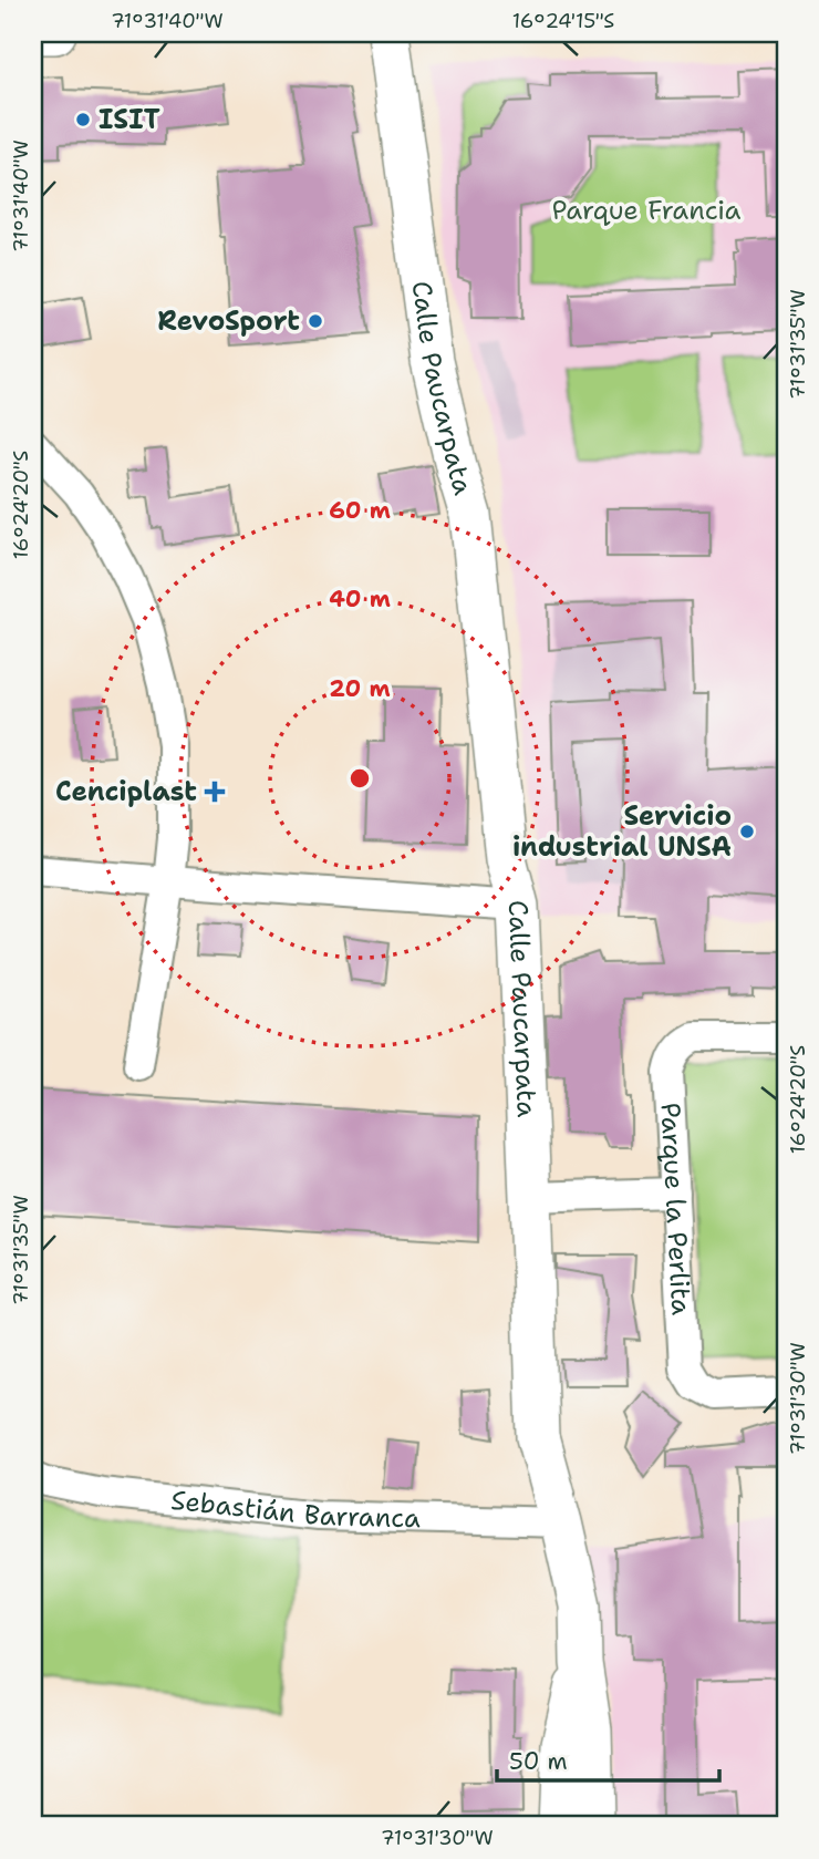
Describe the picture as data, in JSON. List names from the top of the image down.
{
  "streets": {
    "main road": ["Calle Paucarpata"],
    "street": ["Parque la Perlita", "Sebastián Barranca"]
  },
  "crossings": [
    ["Calle Paucarpata", "Sebastián Barranca"]
  ],
  "parks": ["Parque Francia"],
  "places": {
    "other": ["ISIT", "RevoSport", "Servicio industrial UNSA"],
    "health": ["Cenciplast"]
  },
  "scale_bar": "50 m",
  "coordinates": [
    "71°31'40\"W",
    "16°24'15\"S",
    "71°31'35\"W",
    "16°24'20\"S",
    "71°31'30\"W"
  ],
  "rings": ["60 m", "40 m", "20 m"]
}
